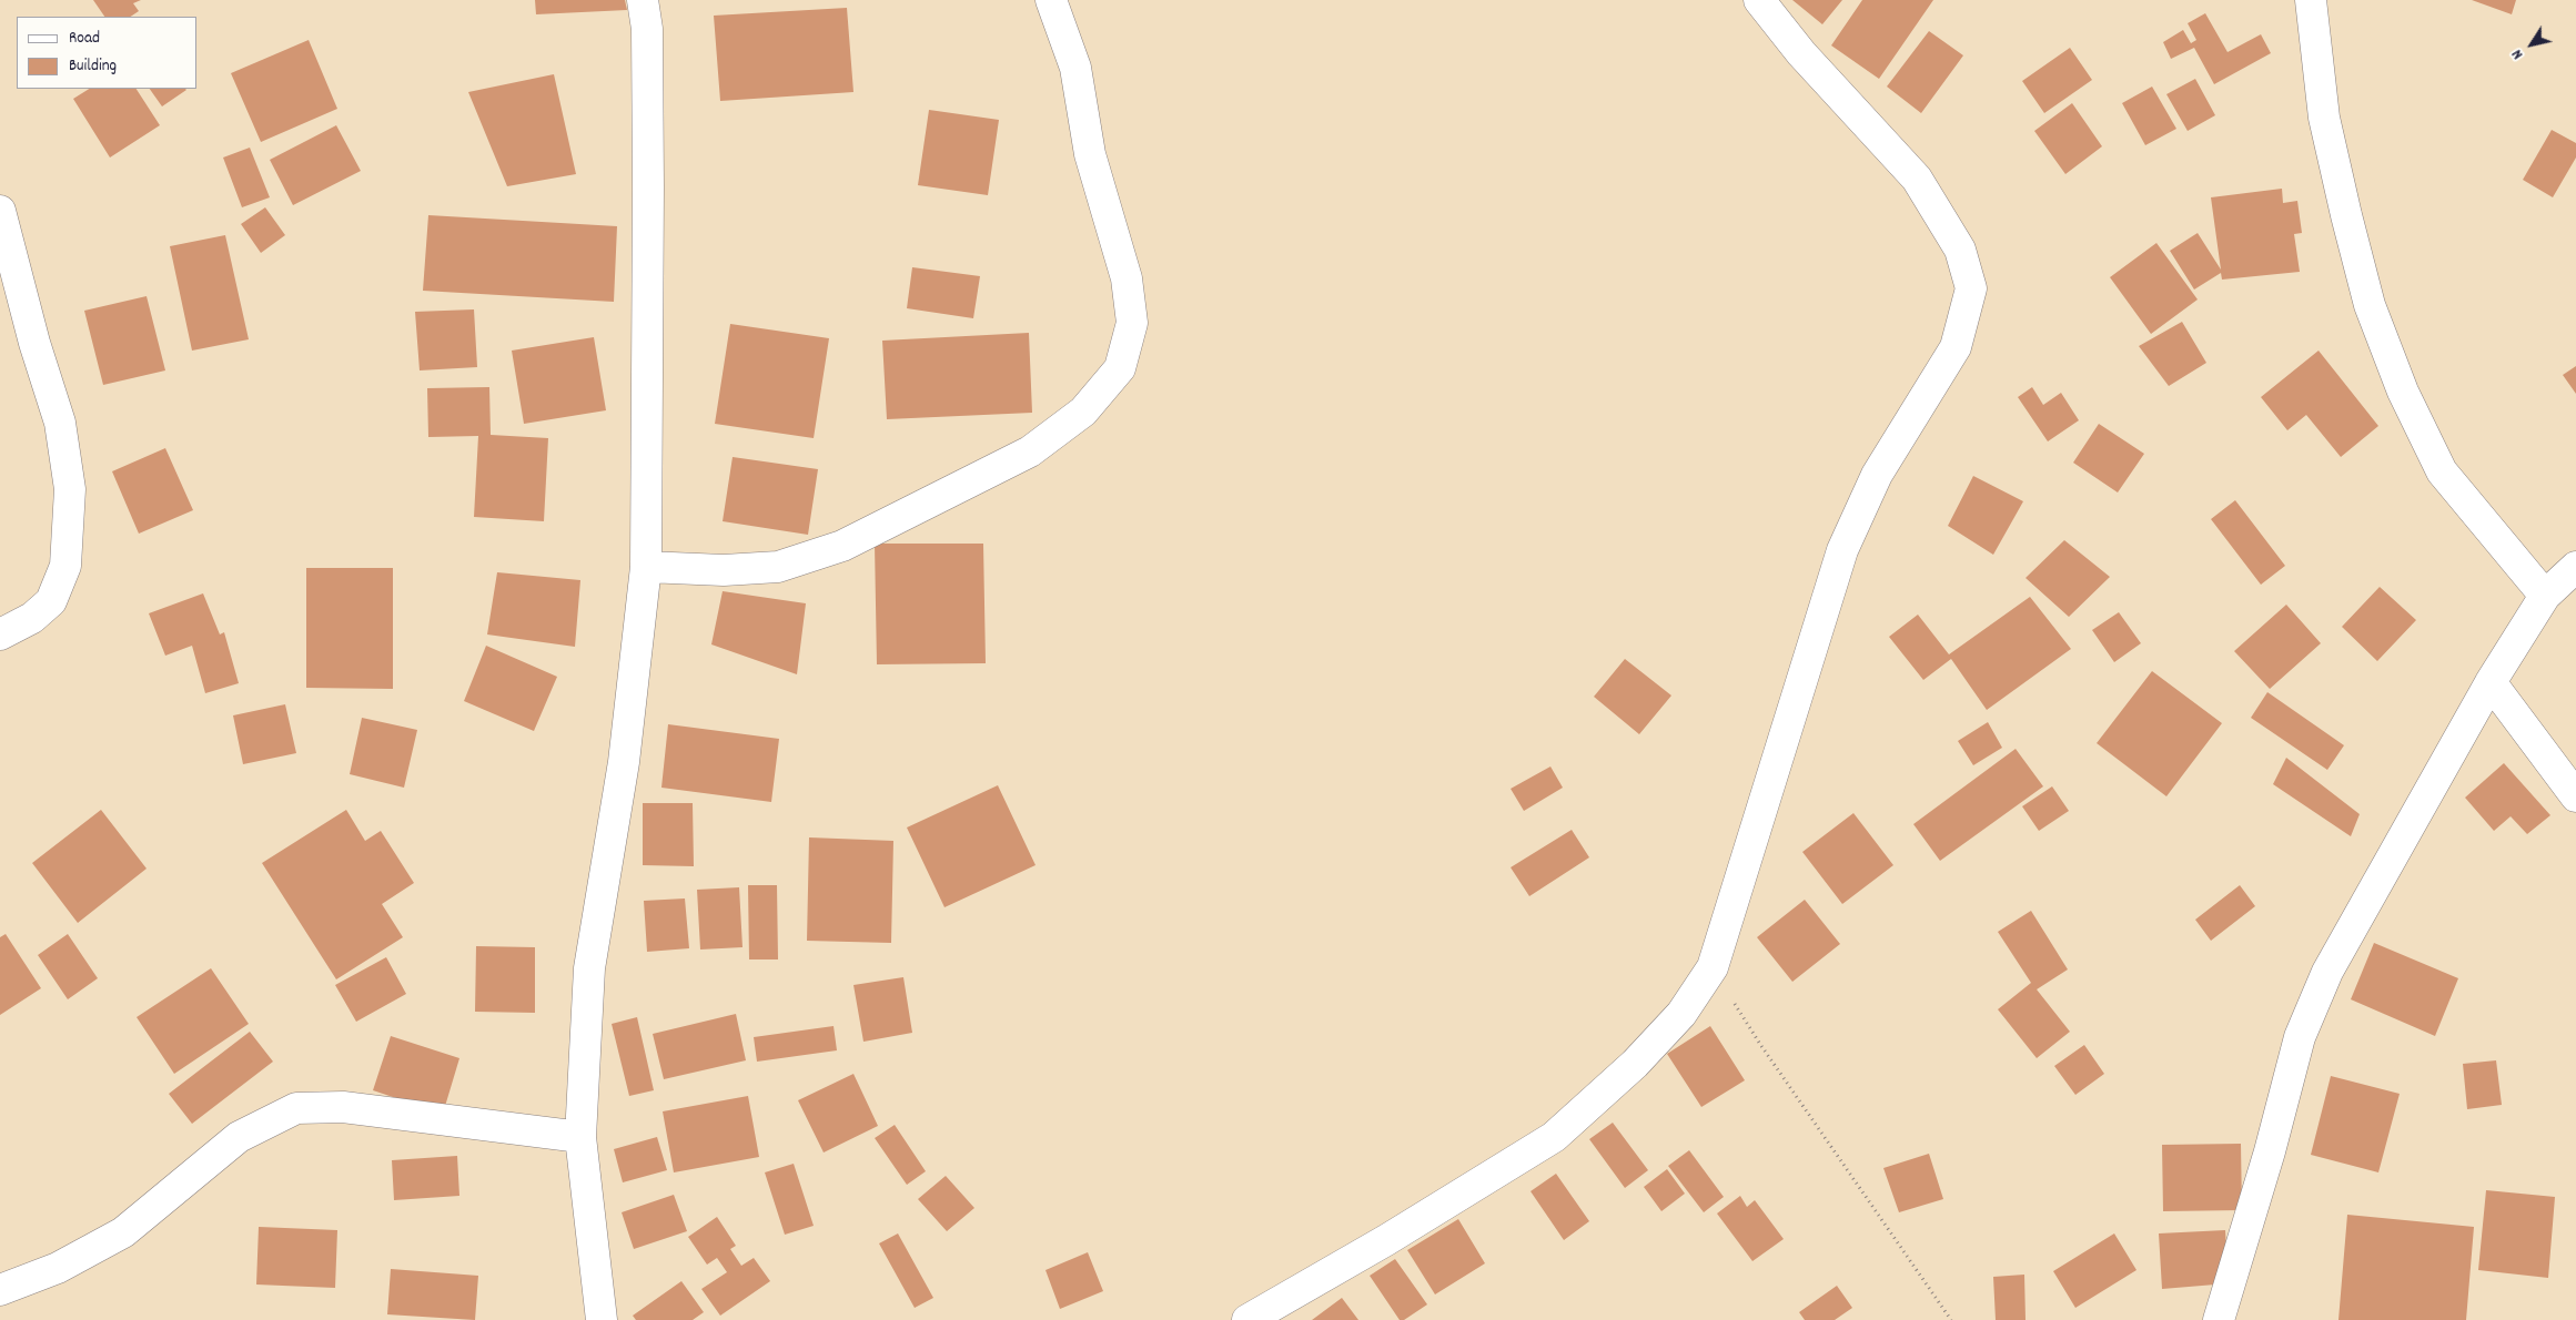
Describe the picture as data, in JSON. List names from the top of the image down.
{
  "legend": ["Road", "Building"],
  "north": "bottom left"
}
